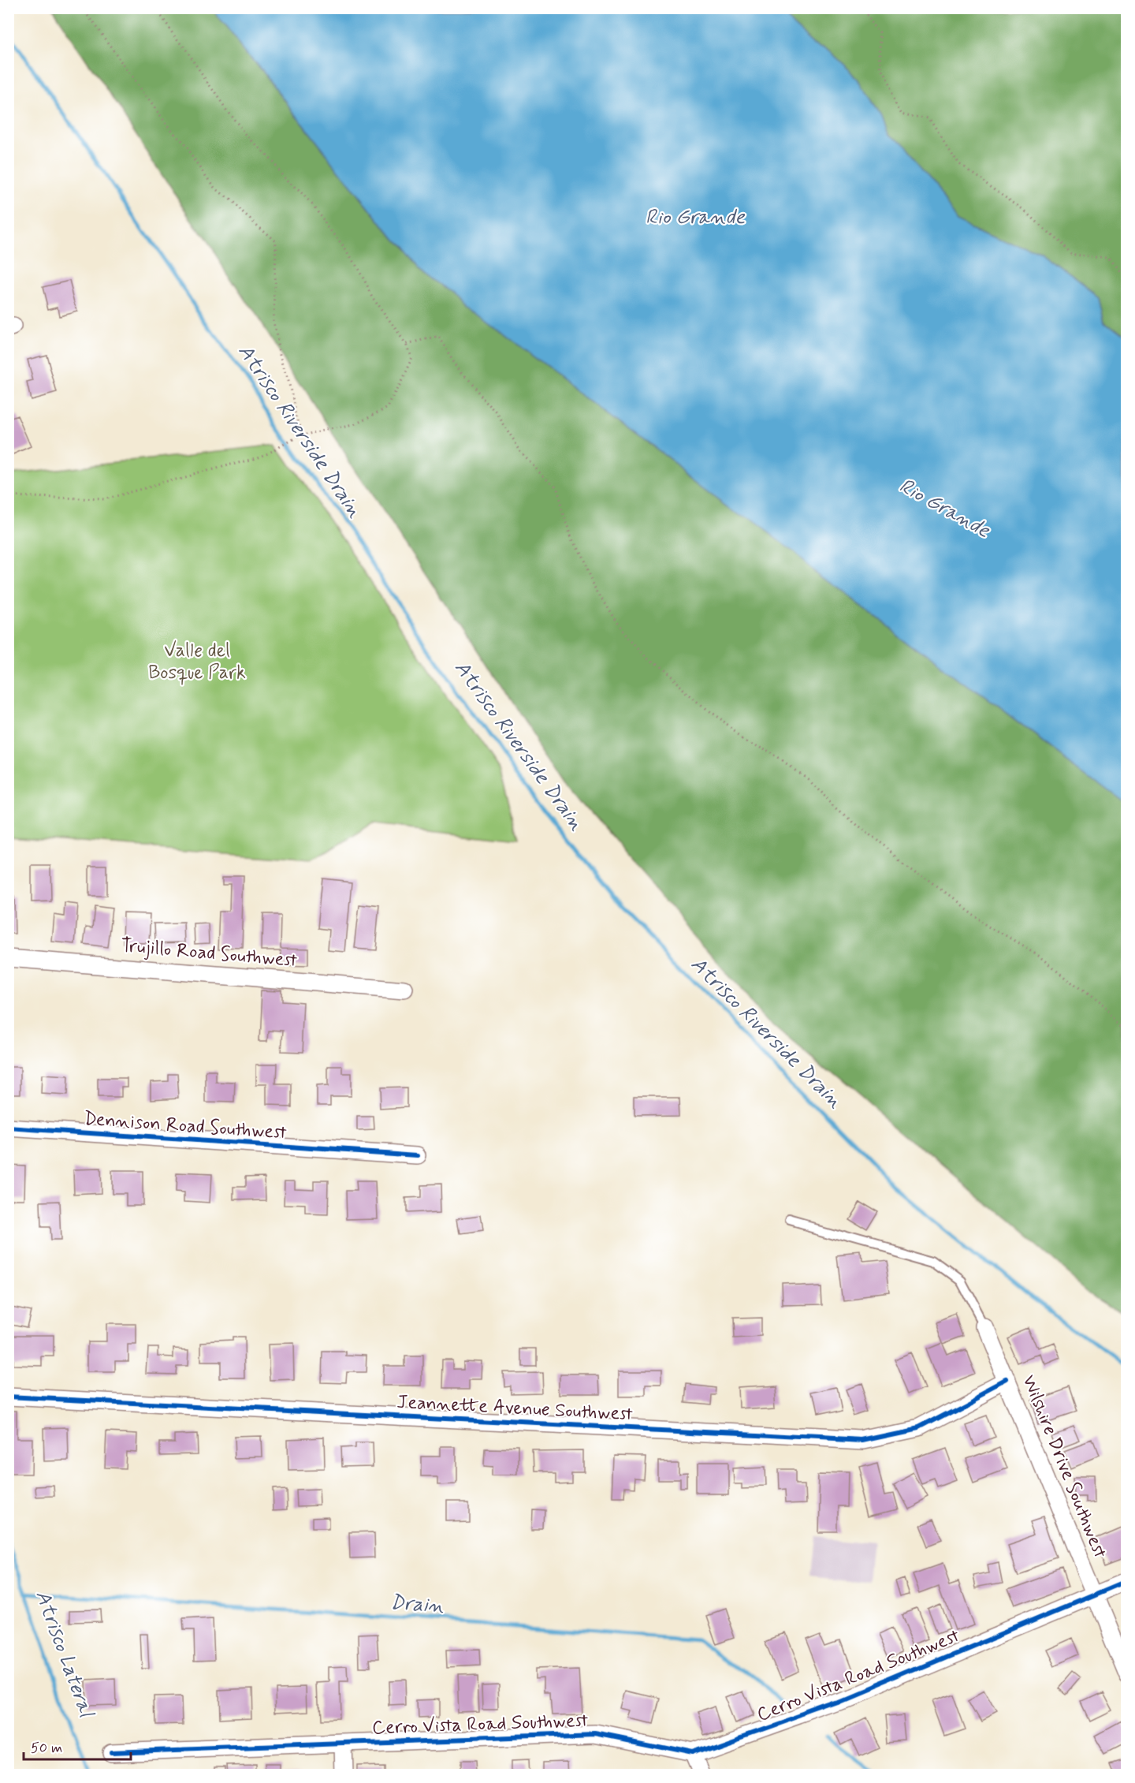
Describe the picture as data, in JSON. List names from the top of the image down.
{
  "streets": {
    "street": [
      "Trujillo Road Southwest",
      "Dennison Road Southwest",
      "Jeannette Avenue Southwest",
      "Wilshire Drive Southwest",
      "Cerro Vista Road Southwest"
    ]
  },
  "crossings": [
    ["Jeannette Avenue Southwest", "Wilshire Drive Southwest"],
    ["Wilshire Drive Southwest", "Cerro Vista Road Southwest"]
  ],
  "water": [
    "Rio Grande",
    "Atrisco Riverside Drain",
    "Drain",
    "Atrisco Lateral"
  ],
  "parks": ["Valle del Bosque Park"],
  "scale_bar": "50 m"
}
